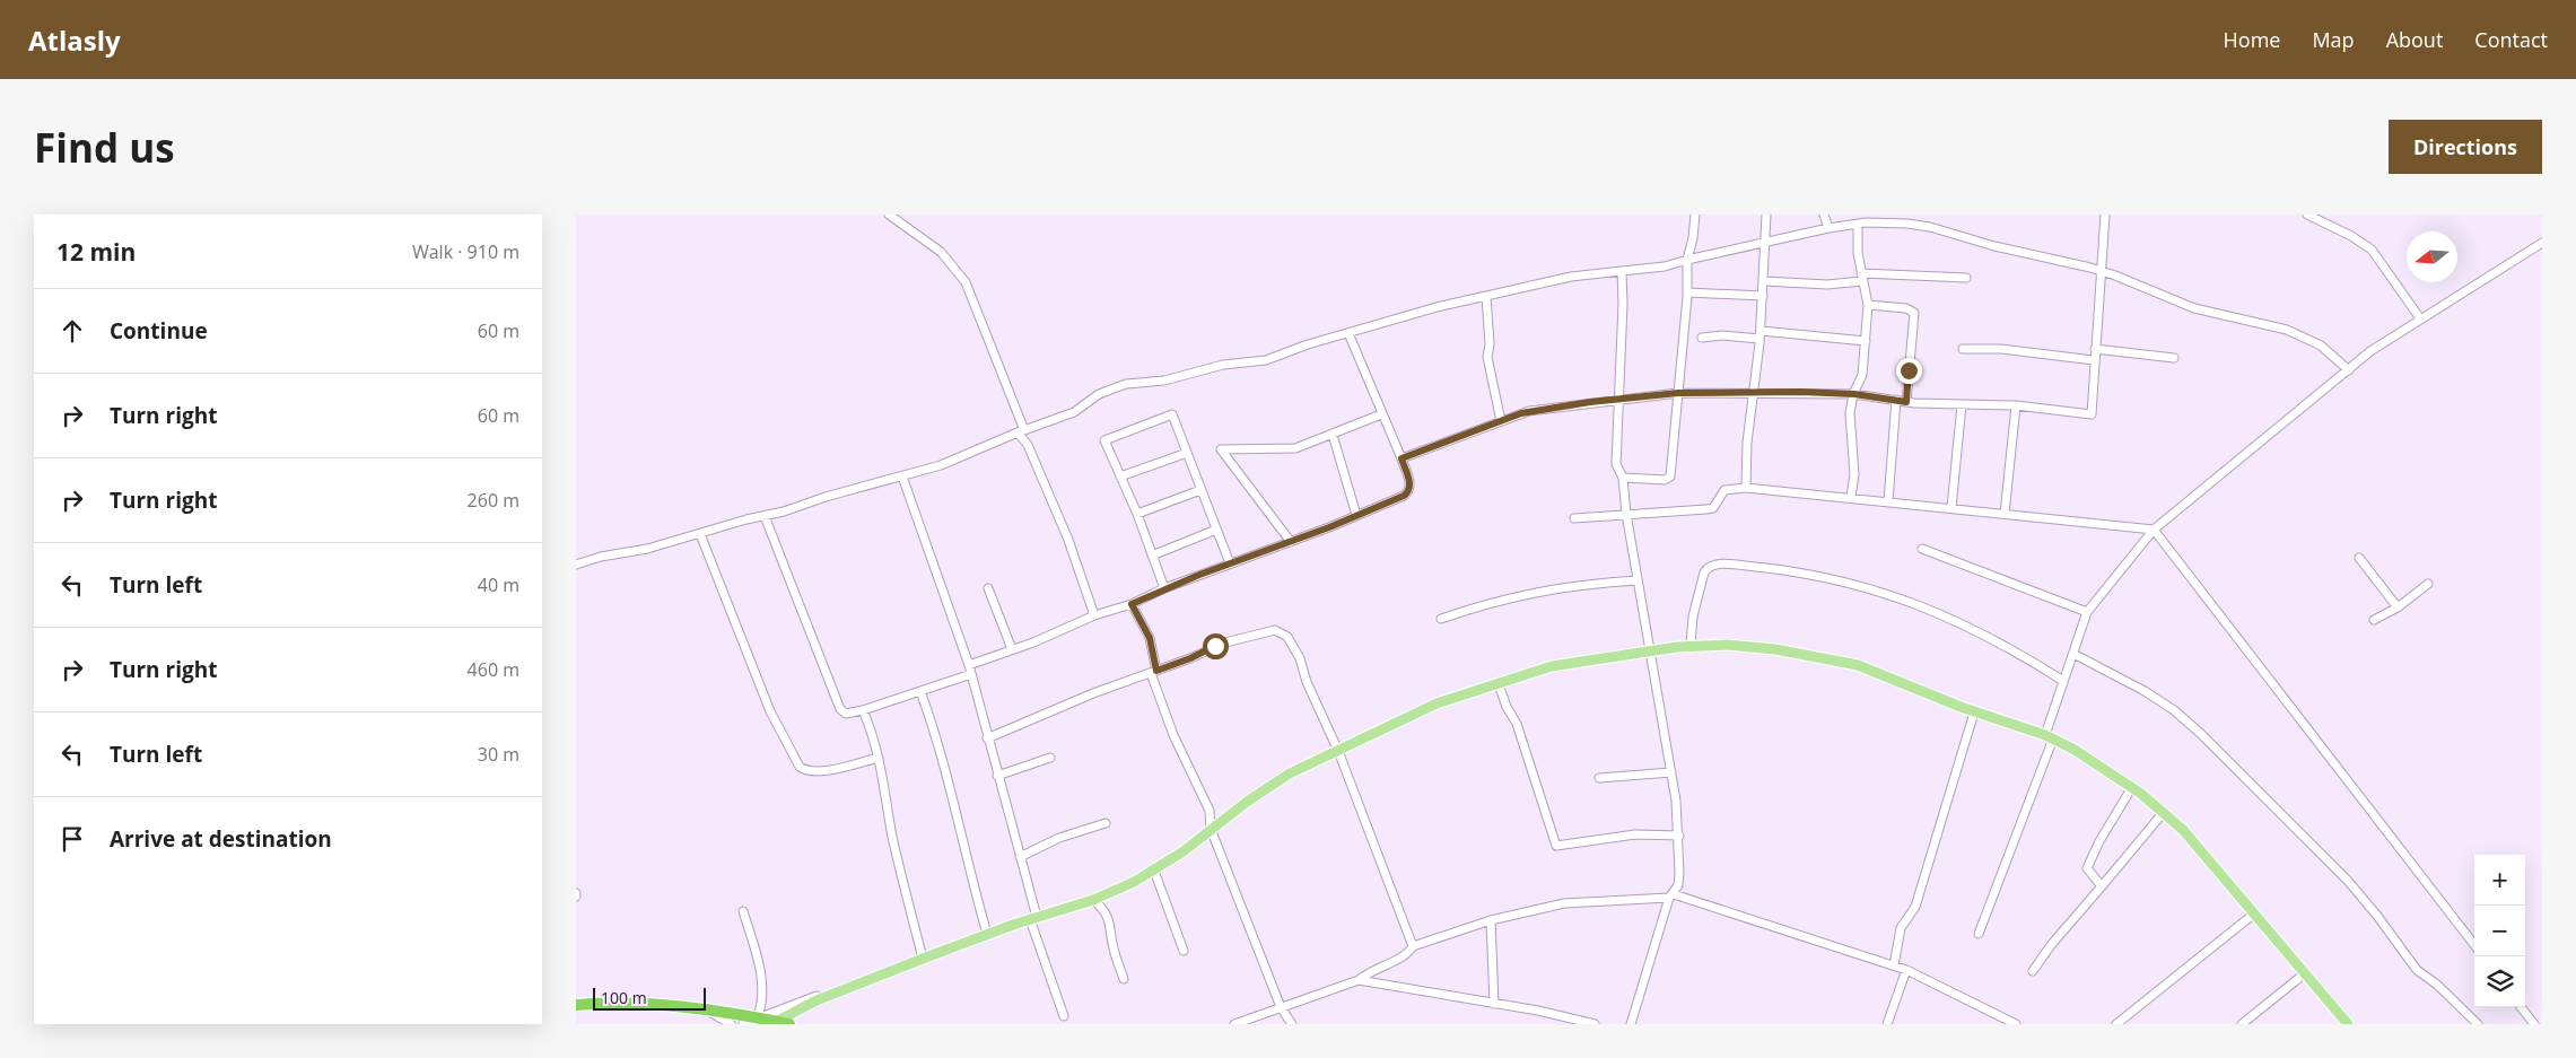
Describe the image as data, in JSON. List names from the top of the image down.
{
  "scale_bar": "100 m",
  "north": "left",
  "page": {
    "header": "Atlasly",
    "nav": [
      "Home",
      "Map",
      "About",
      "Contact"
    ],
    "buttons": "Directions",
    "title": "Find us",
    "heading": ["12 min", "Walk · 910 m"],
    "list": [
      ["Continue", "60 m"],
      ["Turn right", "60 m"],
      ["Turn right", "260 m"],
      ["Turn left", "40 m"],
      ["Turn right", "460 m"],
      ["Turn left", "30 m"],
      "Arrive at destination"
    ],
    "map_buttons": ["+", "−"],
    "scale": "100 m"
  }
}
